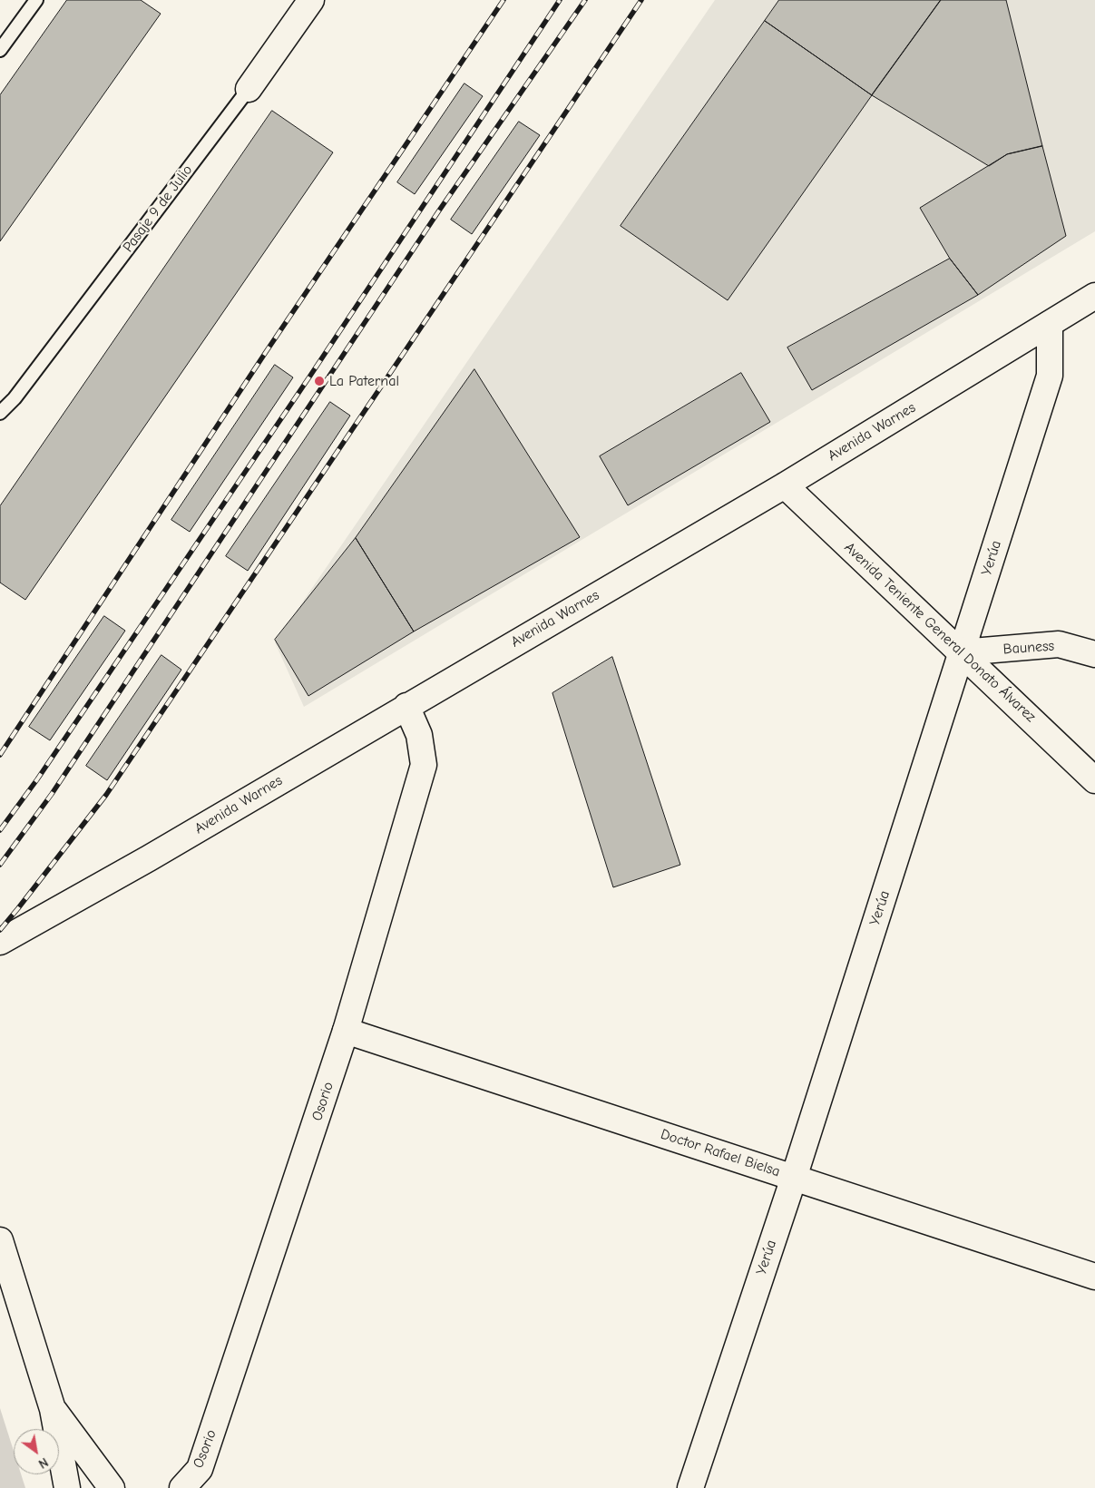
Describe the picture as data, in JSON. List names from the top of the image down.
{
  "streets": {
    "street": [
      "Pasaje 9 de Julio",
      "Avenida Warnes",
      "Yerúa",
      "Avenida Teniente General Donato Álvarez",
      "Bauness",
      "Osorio",
      "Doctor Rafael Bielsa"
    ]
  },
  "crossings": [
    ["Avenida Warnes", "Yerúa"],
    ["Avenida Warnes", "Avenida Teniente General Donato Álvarez"],
    ["Avenida Warnes", "Osorio"],
    ["Yerúa", "Avenida Teniente General Donato Álvarez"],
    ["Yerúa", "Bauness"],
    ["Yerúa", "Doctor Rafael Bielsa"],
    ["Avenida Teniente General Donato Álvarez", "Bauness"],
    ["Osorio", "Doctor Rafael Bielsa"]
  ],
  "places": ["La Paternal"],
  "north": "bottom right"
}
